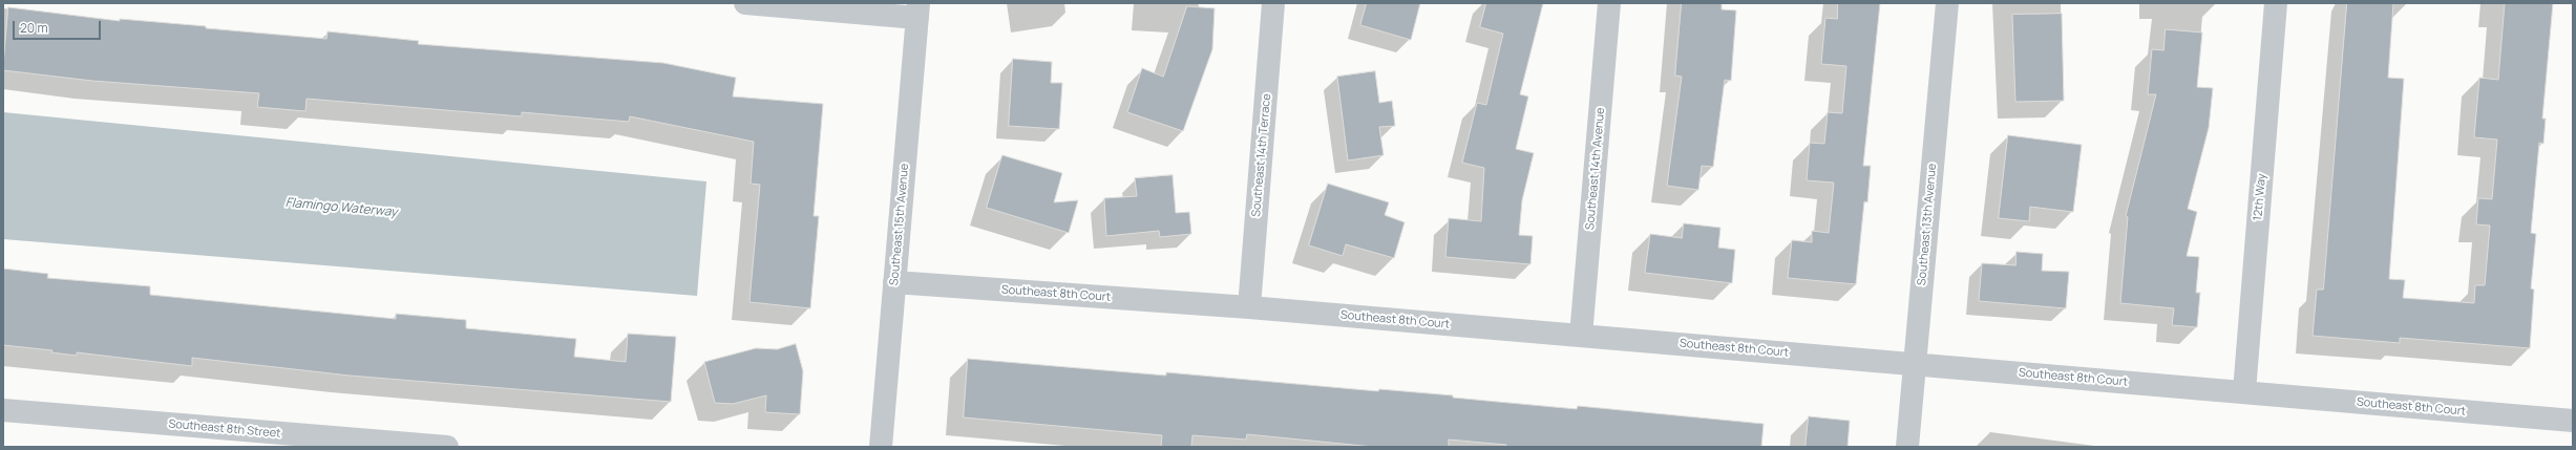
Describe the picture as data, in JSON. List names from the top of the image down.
{
  "streets": {
    "street": [
      "Southeast 14th Terrace",
      "Southeast 14th Avenue",
      "12th Way",
      "Southeast 15th Avenue",
      "Southeast 13th Avenue",
      "Southeast 8th Court",
      "Southeast 8th Street"
    ]
  },
  "crossings": [
    ["Southeast 14th Terrace", "Southeast 8th Court"],
    ["Southeast 14th Avenue", "Southeast 8th Court"],
    ["12th Way", "Southeast 8th Court"],
    ["Southeast 15th Avenue", "Southeast 8th Court"],
    ["Southeast 13th Avenue", "Southeast 8th Court"]
  ],
  "water": ["Flamingo Waterway"],
  "scale_bar": "20 m"
}
